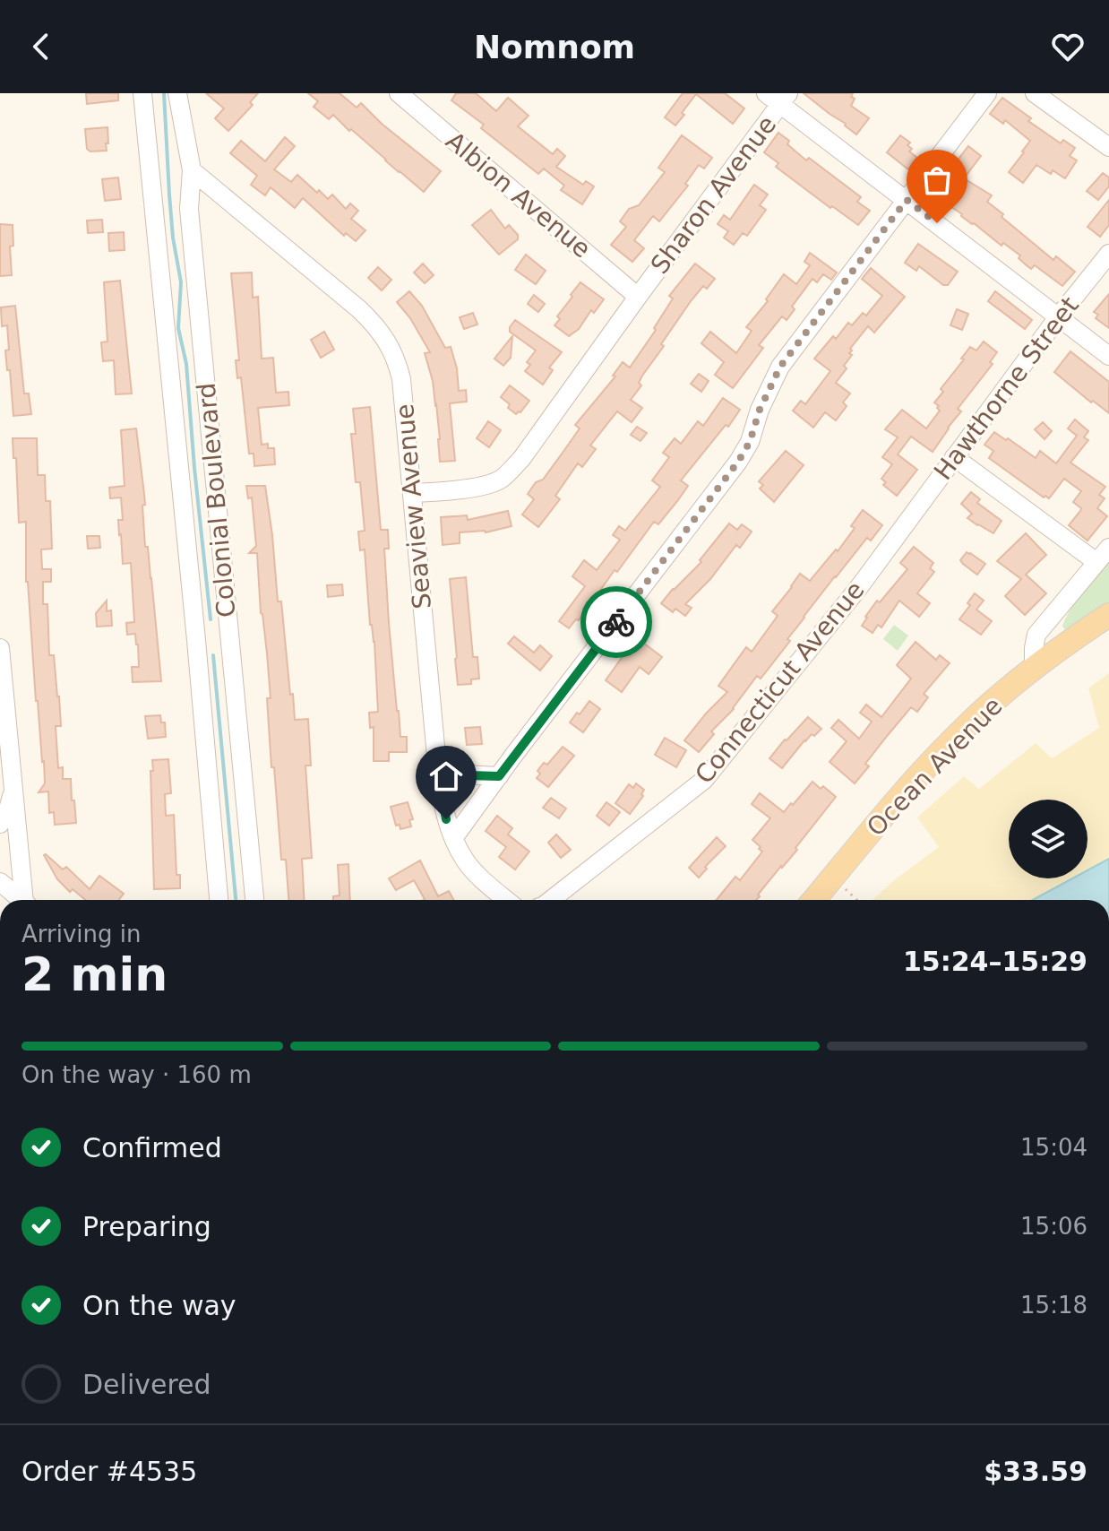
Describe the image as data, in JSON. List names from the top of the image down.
{
  "streets": {
    "main road": ["Ocean Avenue"],
    "street": [
      "Albion Avenue",
      "Sharon Avenue",
      "Hawthorne Street",
      "Colonial Boulevard",
      "Seaview Avenue",
      "Connecticut Avenue"
    ]
  },
  "crossings": [
    ["Albion Avenue", "Sharon Avenue"],
    ["Sharon Avenue", "Seaview Avenue"],
    ["Hawthorne Street", "Connecticut Avenue"],
    ["Colonial Boulevard", "Seaview Avenue"]
  ],
  "page": {
    "header": "Nomnom",
    "heading": ["2 min", "Arriving in", "15:24–15:29"],
    "panel": ["Order #4535", "$33.59"],
    "bar": "On the way · 160 m",
    "list": [
      ["Confirmed", "15:04"],
      ["Preparing", "15:06"],
      ["On the way", "15:18"],
      "Delivered"
    ]
  }
}
